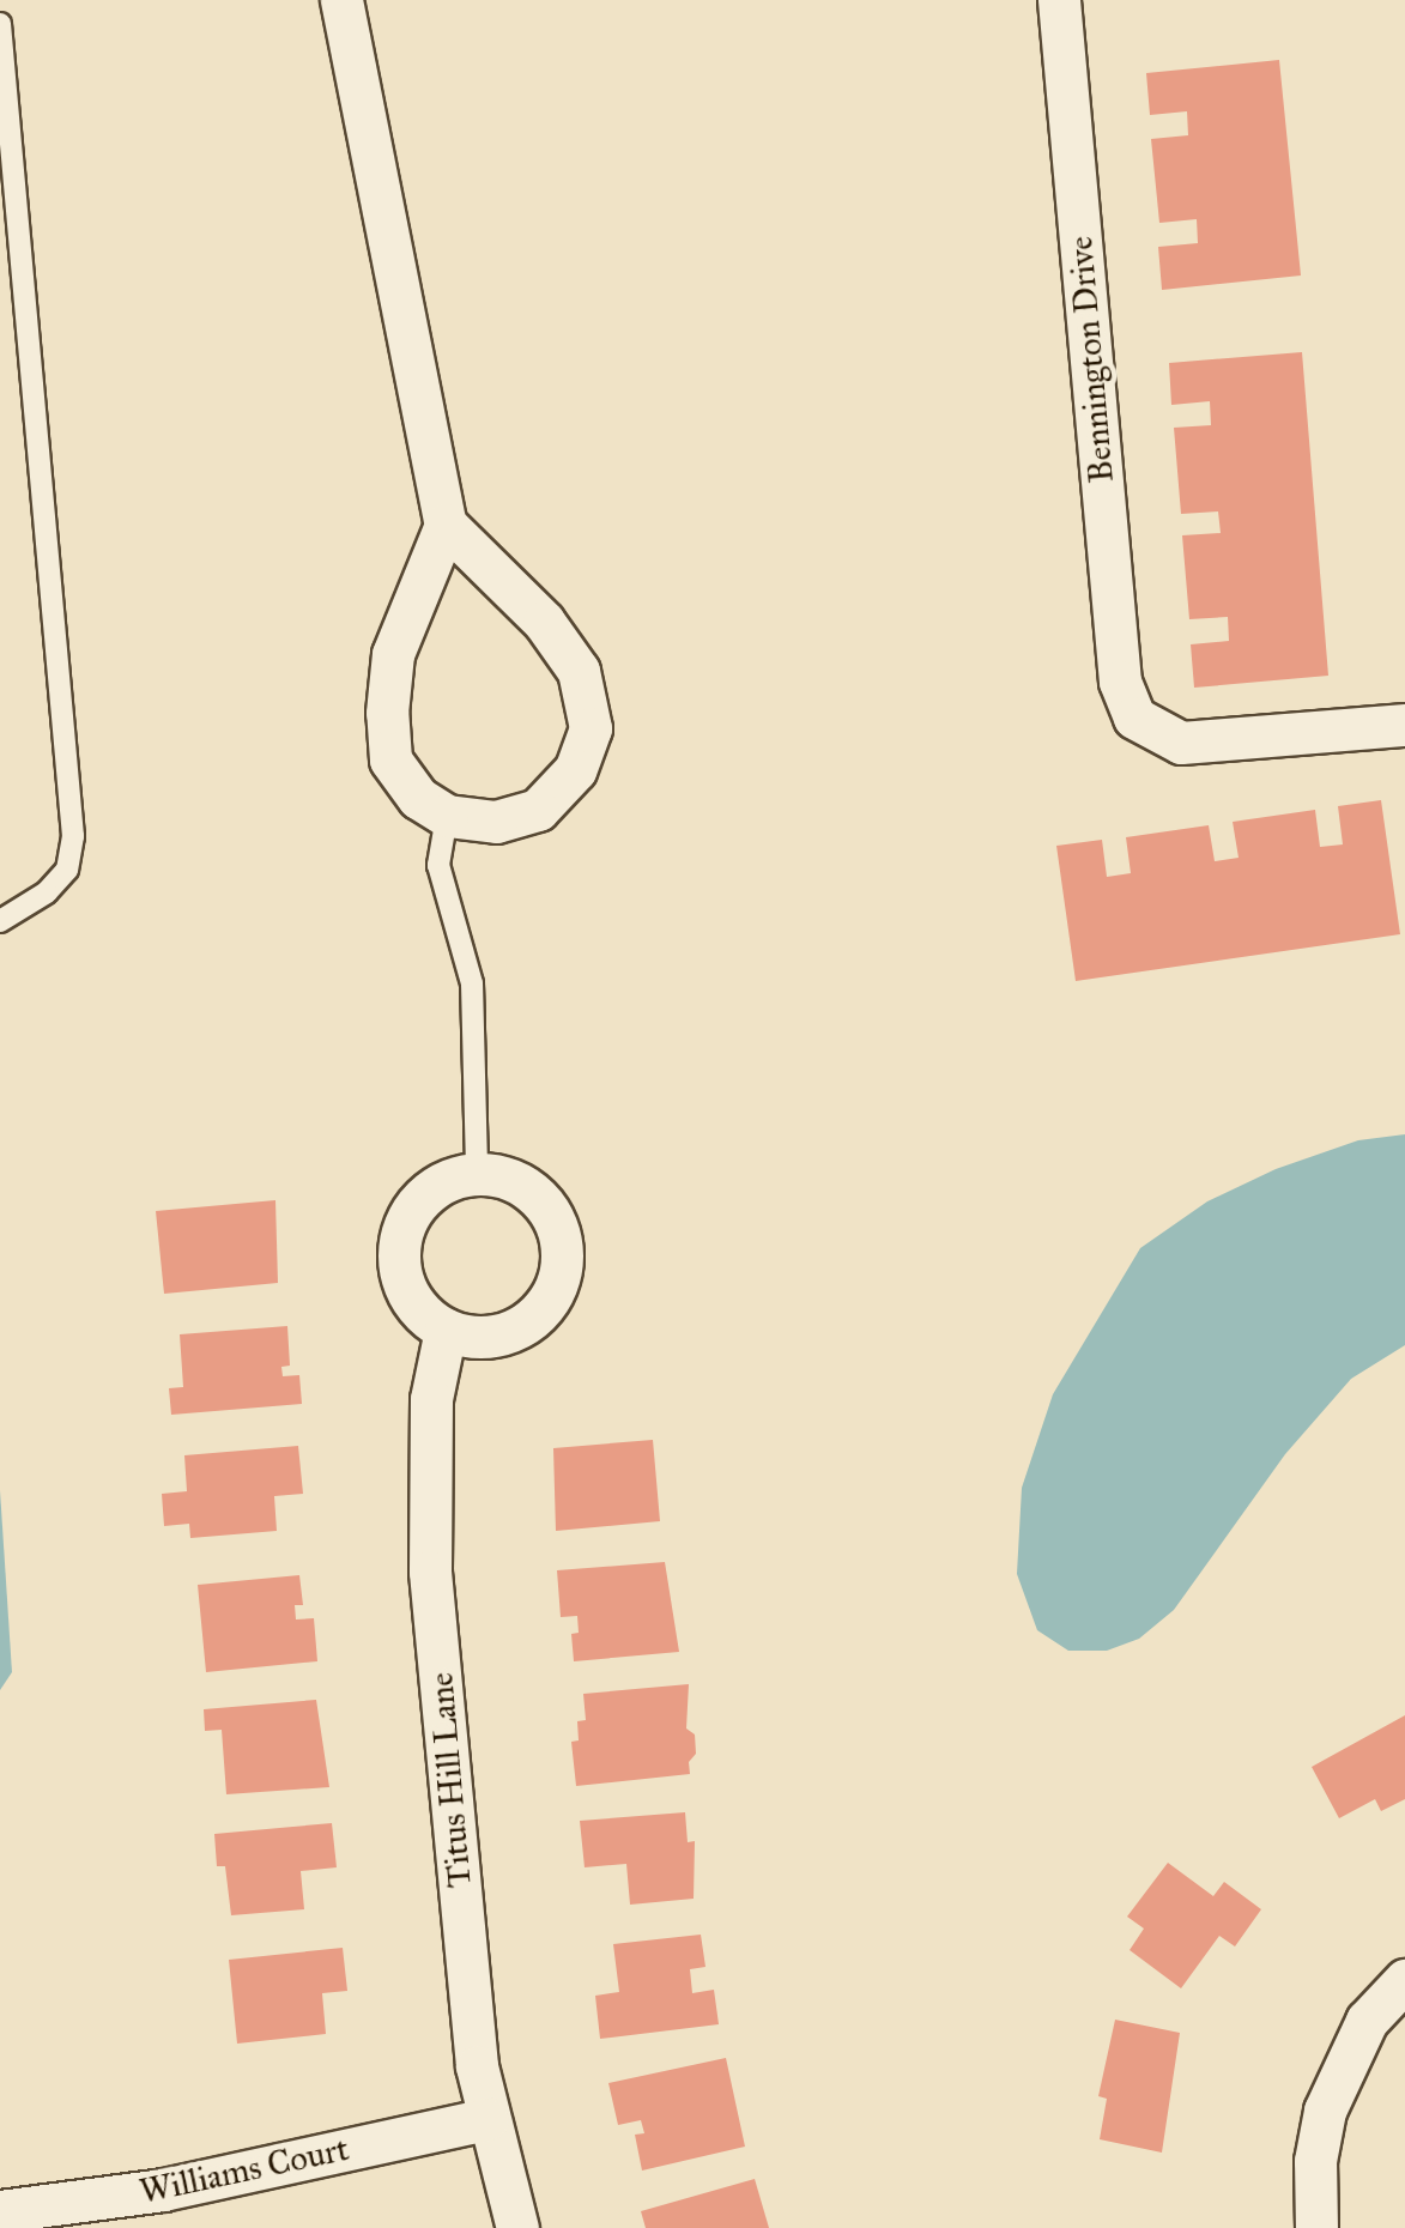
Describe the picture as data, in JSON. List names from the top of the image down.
{
  "streets": {
    "street": ["Bennington Drive", "Titus Hill Lane", "Williams Court"]
  },
  "crossings": [
    ["Titus Hill Lane", "Williams Court"]
  ]
}
